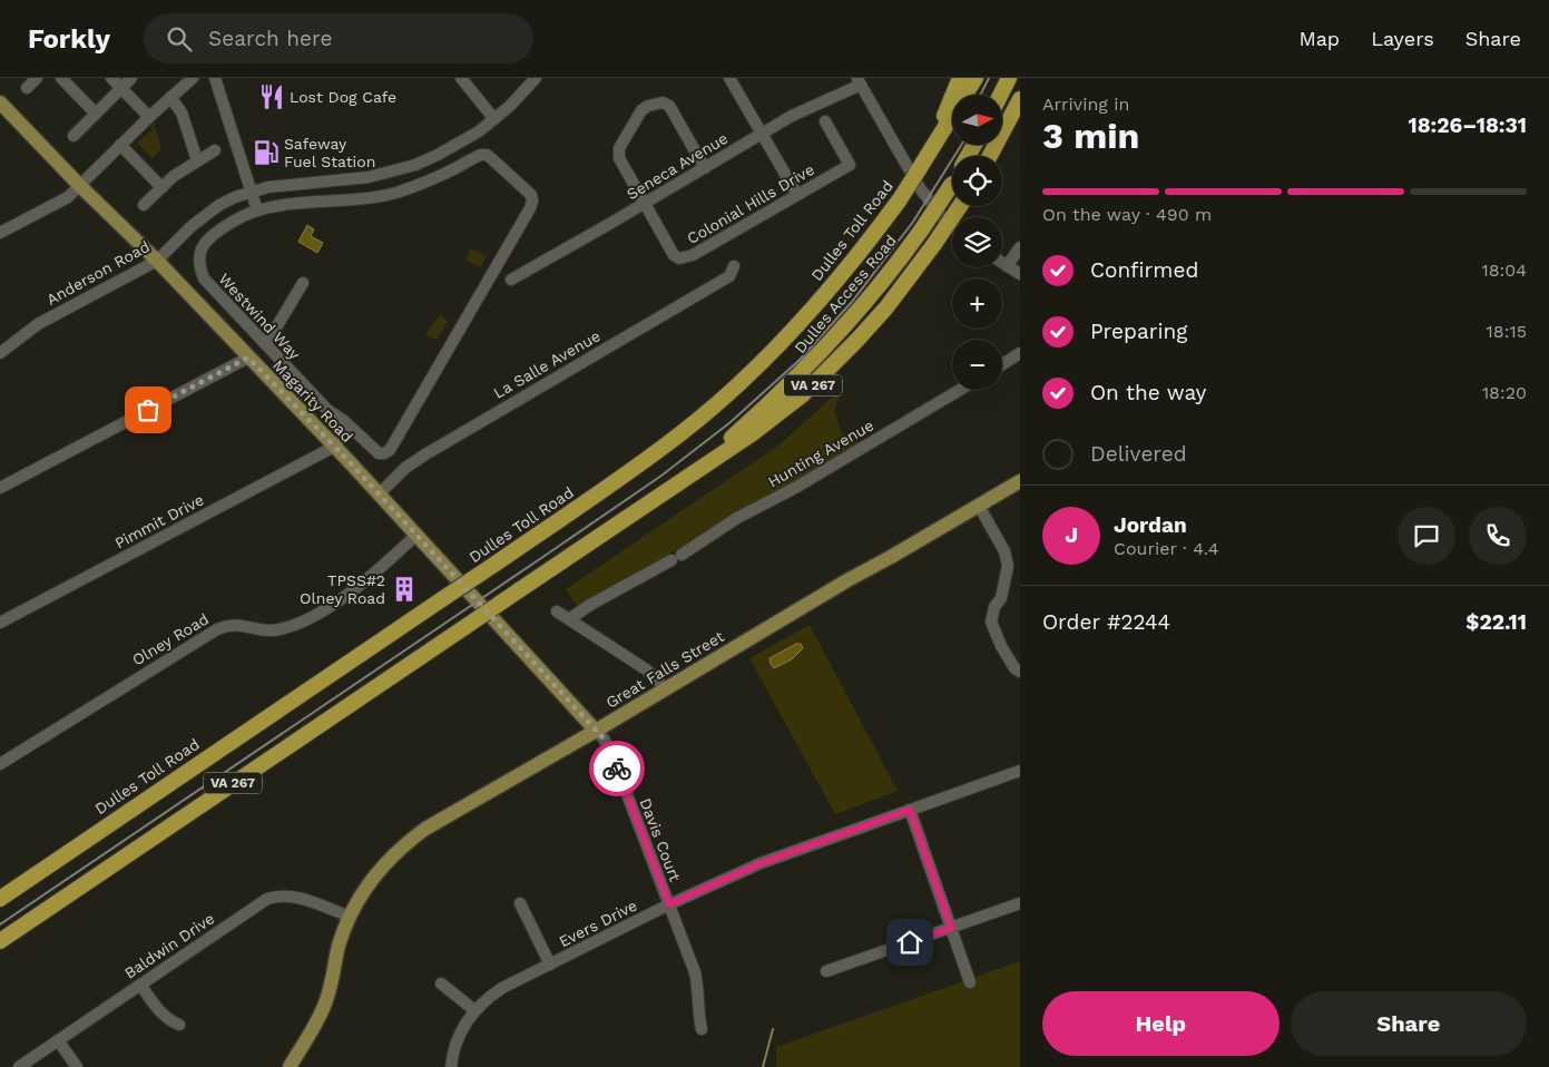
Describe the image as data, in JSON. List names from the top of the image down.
{
  "streets": {
    "highway": ["Dulles Toll Road", "Dulles Access Road", "VA 267"],
    "main road": ["Magarity Road", "Great Falls Street"],
    "street": [
      "Seneca Avenue",
      "Colonial Hills Drive",
      "Anderson Road",
      "Westwind Way",
      "La Salle Avenue",
      "Hunting Avenue",
      "Pimmit Drive",
      "Olney Road",
      "Davis Court",
      "Evers Drive",
      "Baldwin Drive"
    ]
  },
  "crossings": [
    ["Seneca Avenue", "Colonial Hills Drive"],
    ["Anderson Road", "Magarity Road"],
    ["Dulles Access Road", "VA 267"],
    ["La Salle Avenue", "Magarity Road"],
    ["Magarity Road", "Pimmit Drive"],
    ["Magarity Road", "Olney Road"],
    ["Magarity Road", "Great Falls Street"],
    ["Magarity Road", "Davis Court"],
    ["Great Falls Street", "Davis Court"],
    ["Great Falls Street", "Baldwin Drive"],
    ["Davis Court", "Evers Drive"]
  ],
  "places": {
    "restaurant": ["Lost Dog Cafe"],
    "fuel station": ["Safeway Fuel Station"],
    "building": ["TPSS#2 Olney Road"]
  },
  "north": "right",
  "page": {
    "header": "Forkly",
    "search": "Search here",
    "nav": ["Map", "Layers", "Share"],
    "heading": ["3 min", "Arriving in", "18:26–18:31"],
    "panel": [
      "Jordan",
      "Courier · 4.4",
      "Order #2244",
      "$22.11"
    ],
    "map_buttons": ["+", "−"],
    "bar": "On the way · 490 m",
    "list": [
      ["Confirmed", "18:04"],
      ["Preparing", "18:15"],
      ["On the way", "18:20"],
      "Delivered"
    ],
    "round": "J",
    "buttons": ["Help", "Share"]
  }
}
